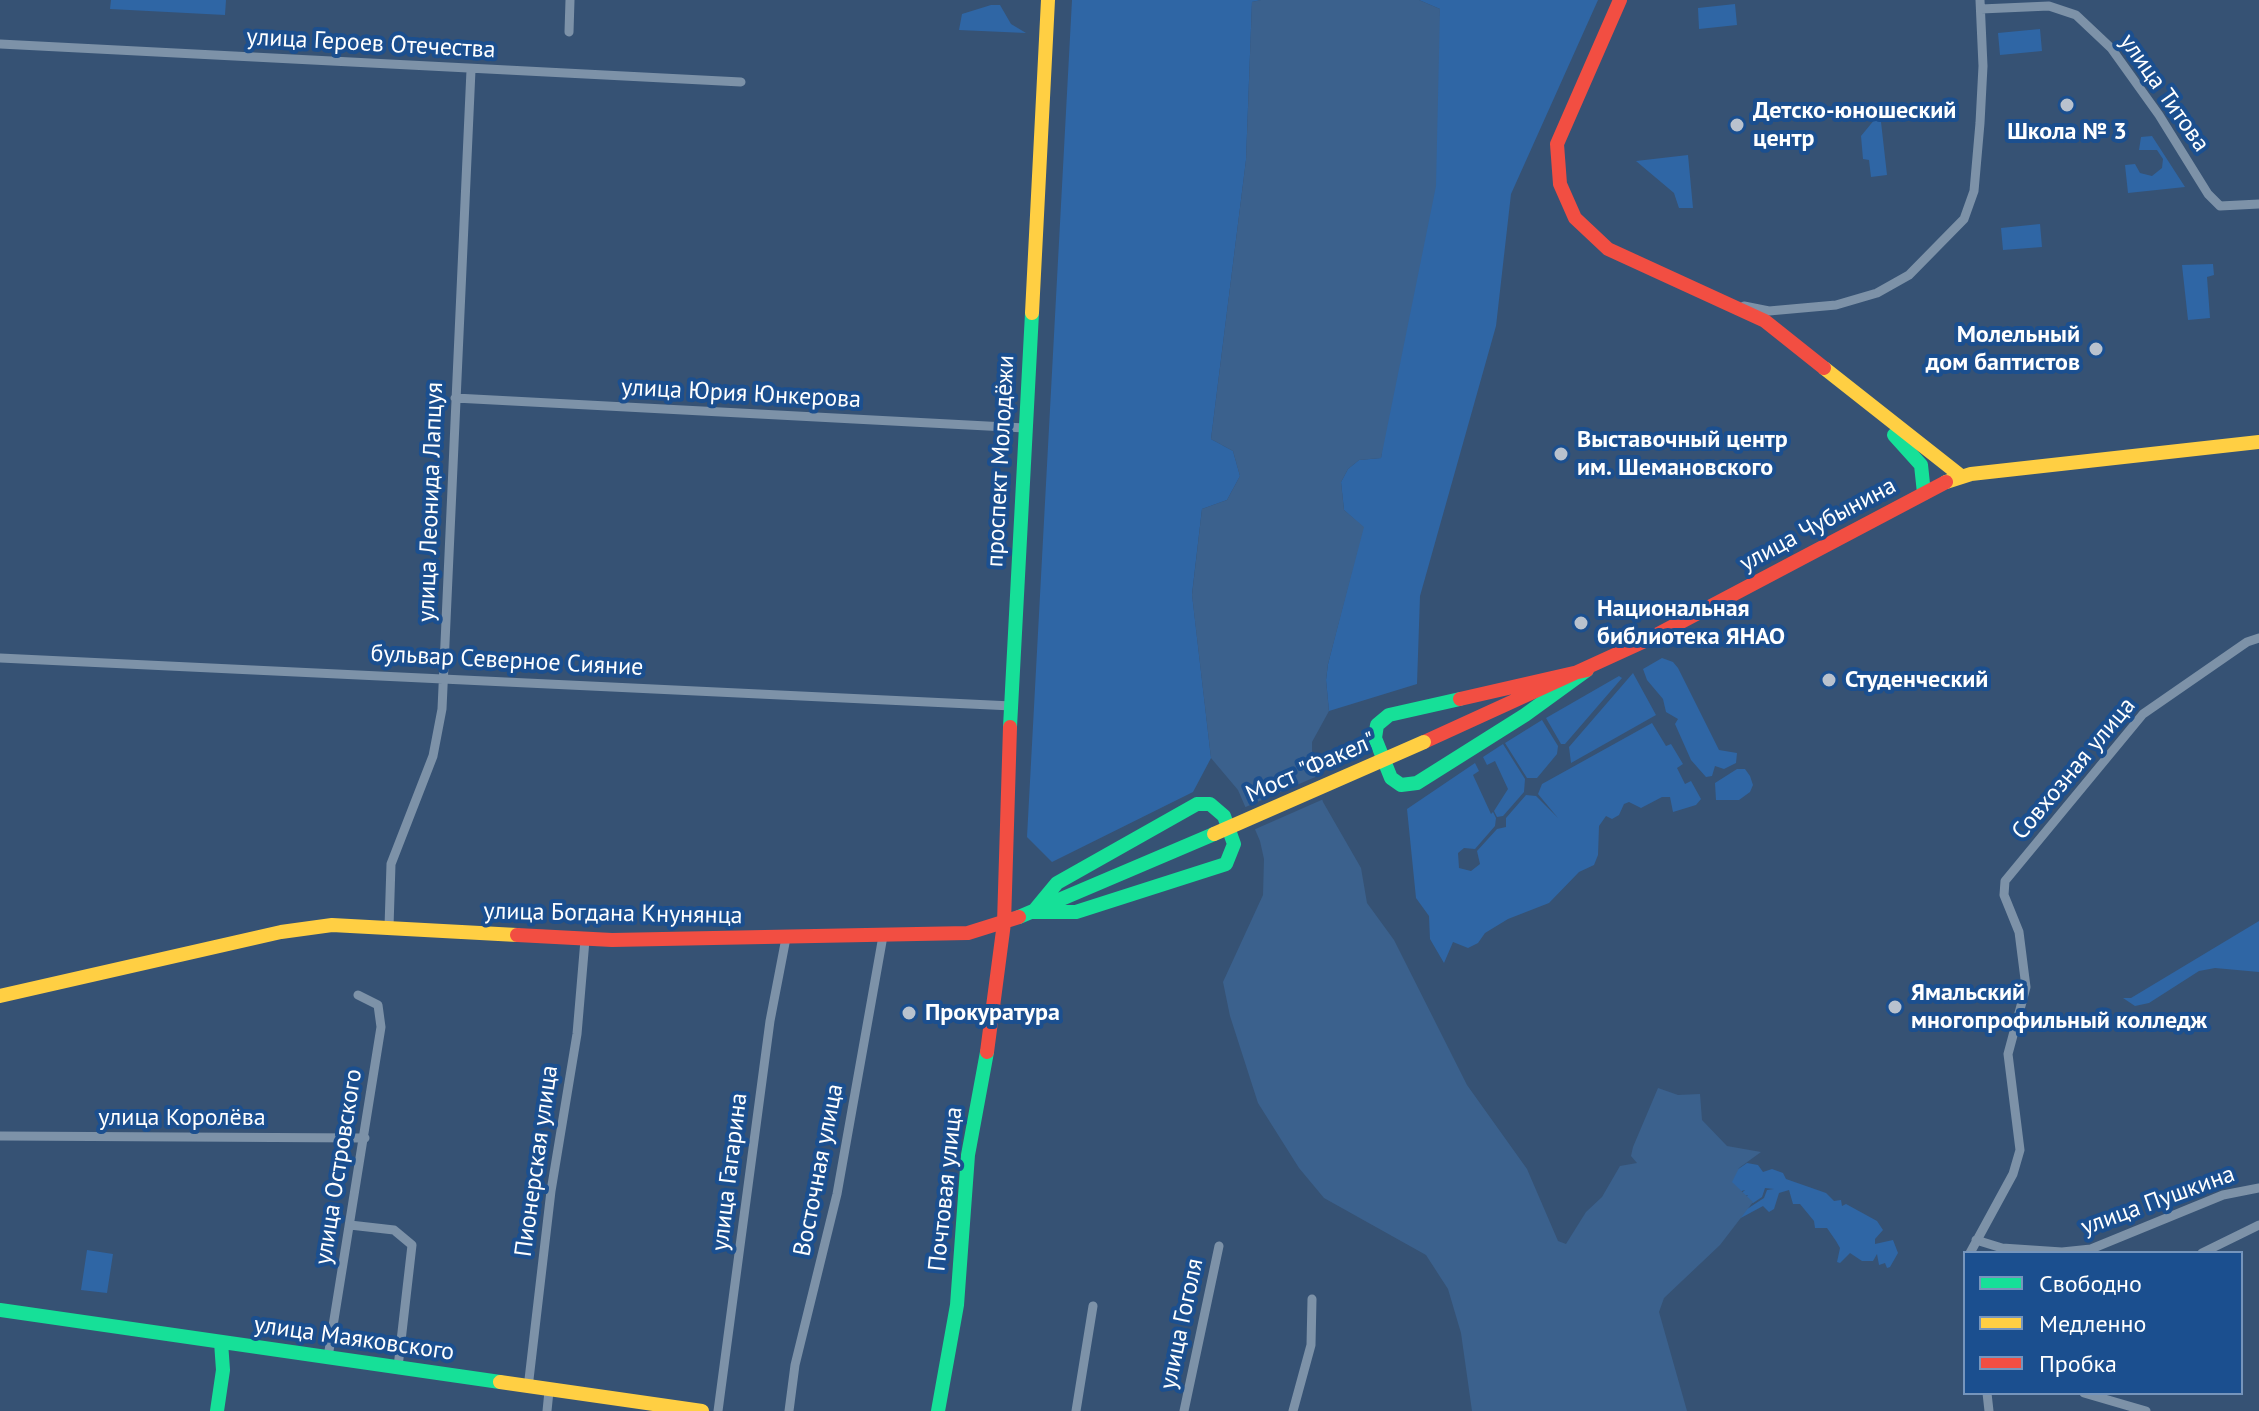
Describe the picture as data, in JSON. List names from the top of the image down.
{
  "streets": {
    "street": [
      "улица Героев Отечества",
      "улица Титова",
      "улица Юрия Юнкерова",
      "проспект Молодёжи",
      "улица Леонида Лапцуя",
      "улица Чубынина",
      "бульвар Северное Сияние",
      "Мост \"Факел\"",
      "Совхозная улица",
      "улица Богдана Кнунянца",
      "улица Королёва",
      "Пионерская улица",
      "улица Островского",
      "Восточная улица",
      "улица Гагарина",
      "Почтовая улица",
      "улица Пушкина",
      "улица Гоголя",
      "улица Маяковского"
    ]
  },
  "crossings": [
    ["улица Героев Отечества", "улица Леонида Лапцуя"],
    ["улица Юрия Юнкерова", "проспект Молодёжи"],
    ["улица Юрия Юнкерова", "улица Леонида Лапцуя"],
    ["проспект Молодёжи", "бульвар Северное Сияние"],
    ["проспект Молодёжи", "улица Богдана Кнунянца"],
    ["проспект Молодёжи", "Почтовая улица"],
    ["улица Леонида Лапцуя", "бульвар Северное Сияние"],
    ["улица Леонида Лапцуя", "улица Богдана Кнунянца"],
    ["улица Чубынина", "Мост \"Факел\""],
    ["Мост \"Факел\"", "улица Богдана Кнунянца"],
    ["Совхозная улица", "улица Пушкина"],
    ["улица Богдана Кнунянца", "Пионерская улица"],
    ["улица Богдана Кнунянца", "Восточная улица"],
    ["улица Богдана Кнунянца", "улица Гагарина"],
    ["улица Богдана Кнунянца", "Почтовая улица"],
    ["улица Королёва", "улица Островского"],
    ["Пионерская улица", "улица Маяковского"],
    ["улица Островского", "улица Маяковского"]
  ],
  "places": [
    "Школа № 3",
    "Детско-юношеский центр",
    "Молельный дом баптистов",
    "Выставочный центр им. Шемановского",
    "Национальная библиотека ЯНАО",
    "Студенческий",
    "Ямальский многопрофильный колледж",
    "Прокуратура"
  ],
  "legend": ["Свободно", "Медленно", "Пробка"]
}
